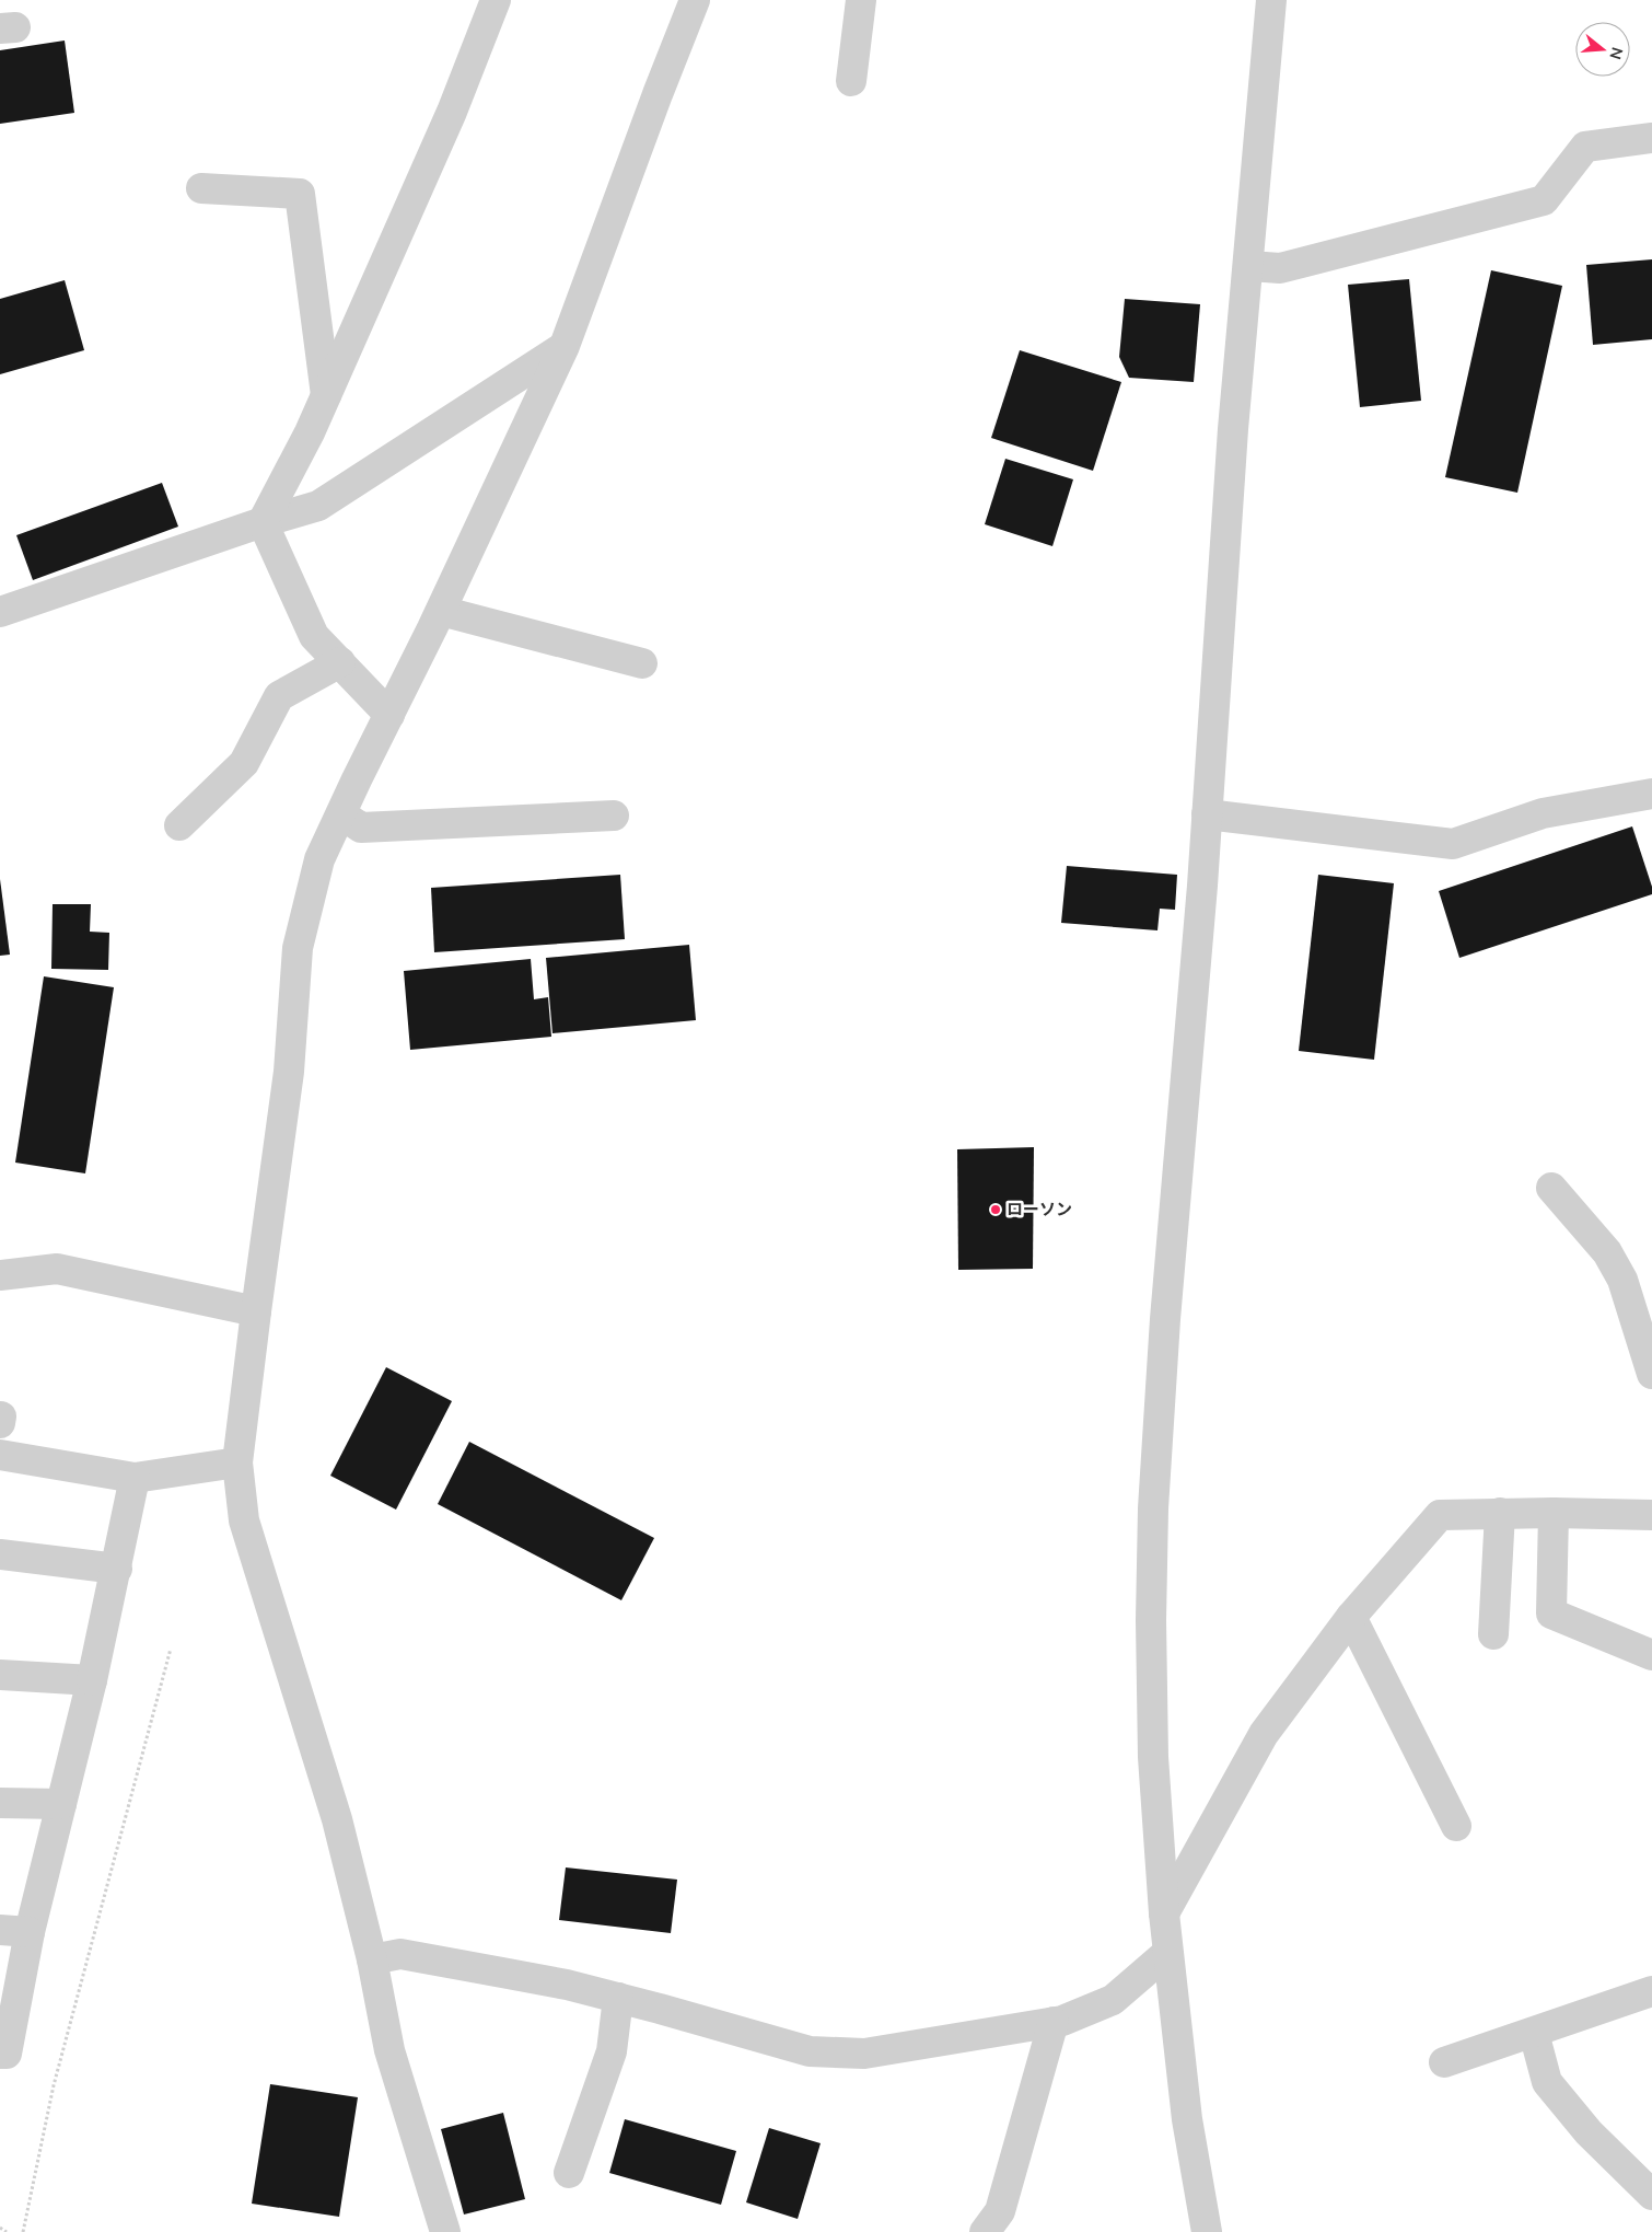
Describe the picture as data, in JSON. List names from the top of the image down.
{
  "places": ["ローソン"],
  "north": "right"
}
